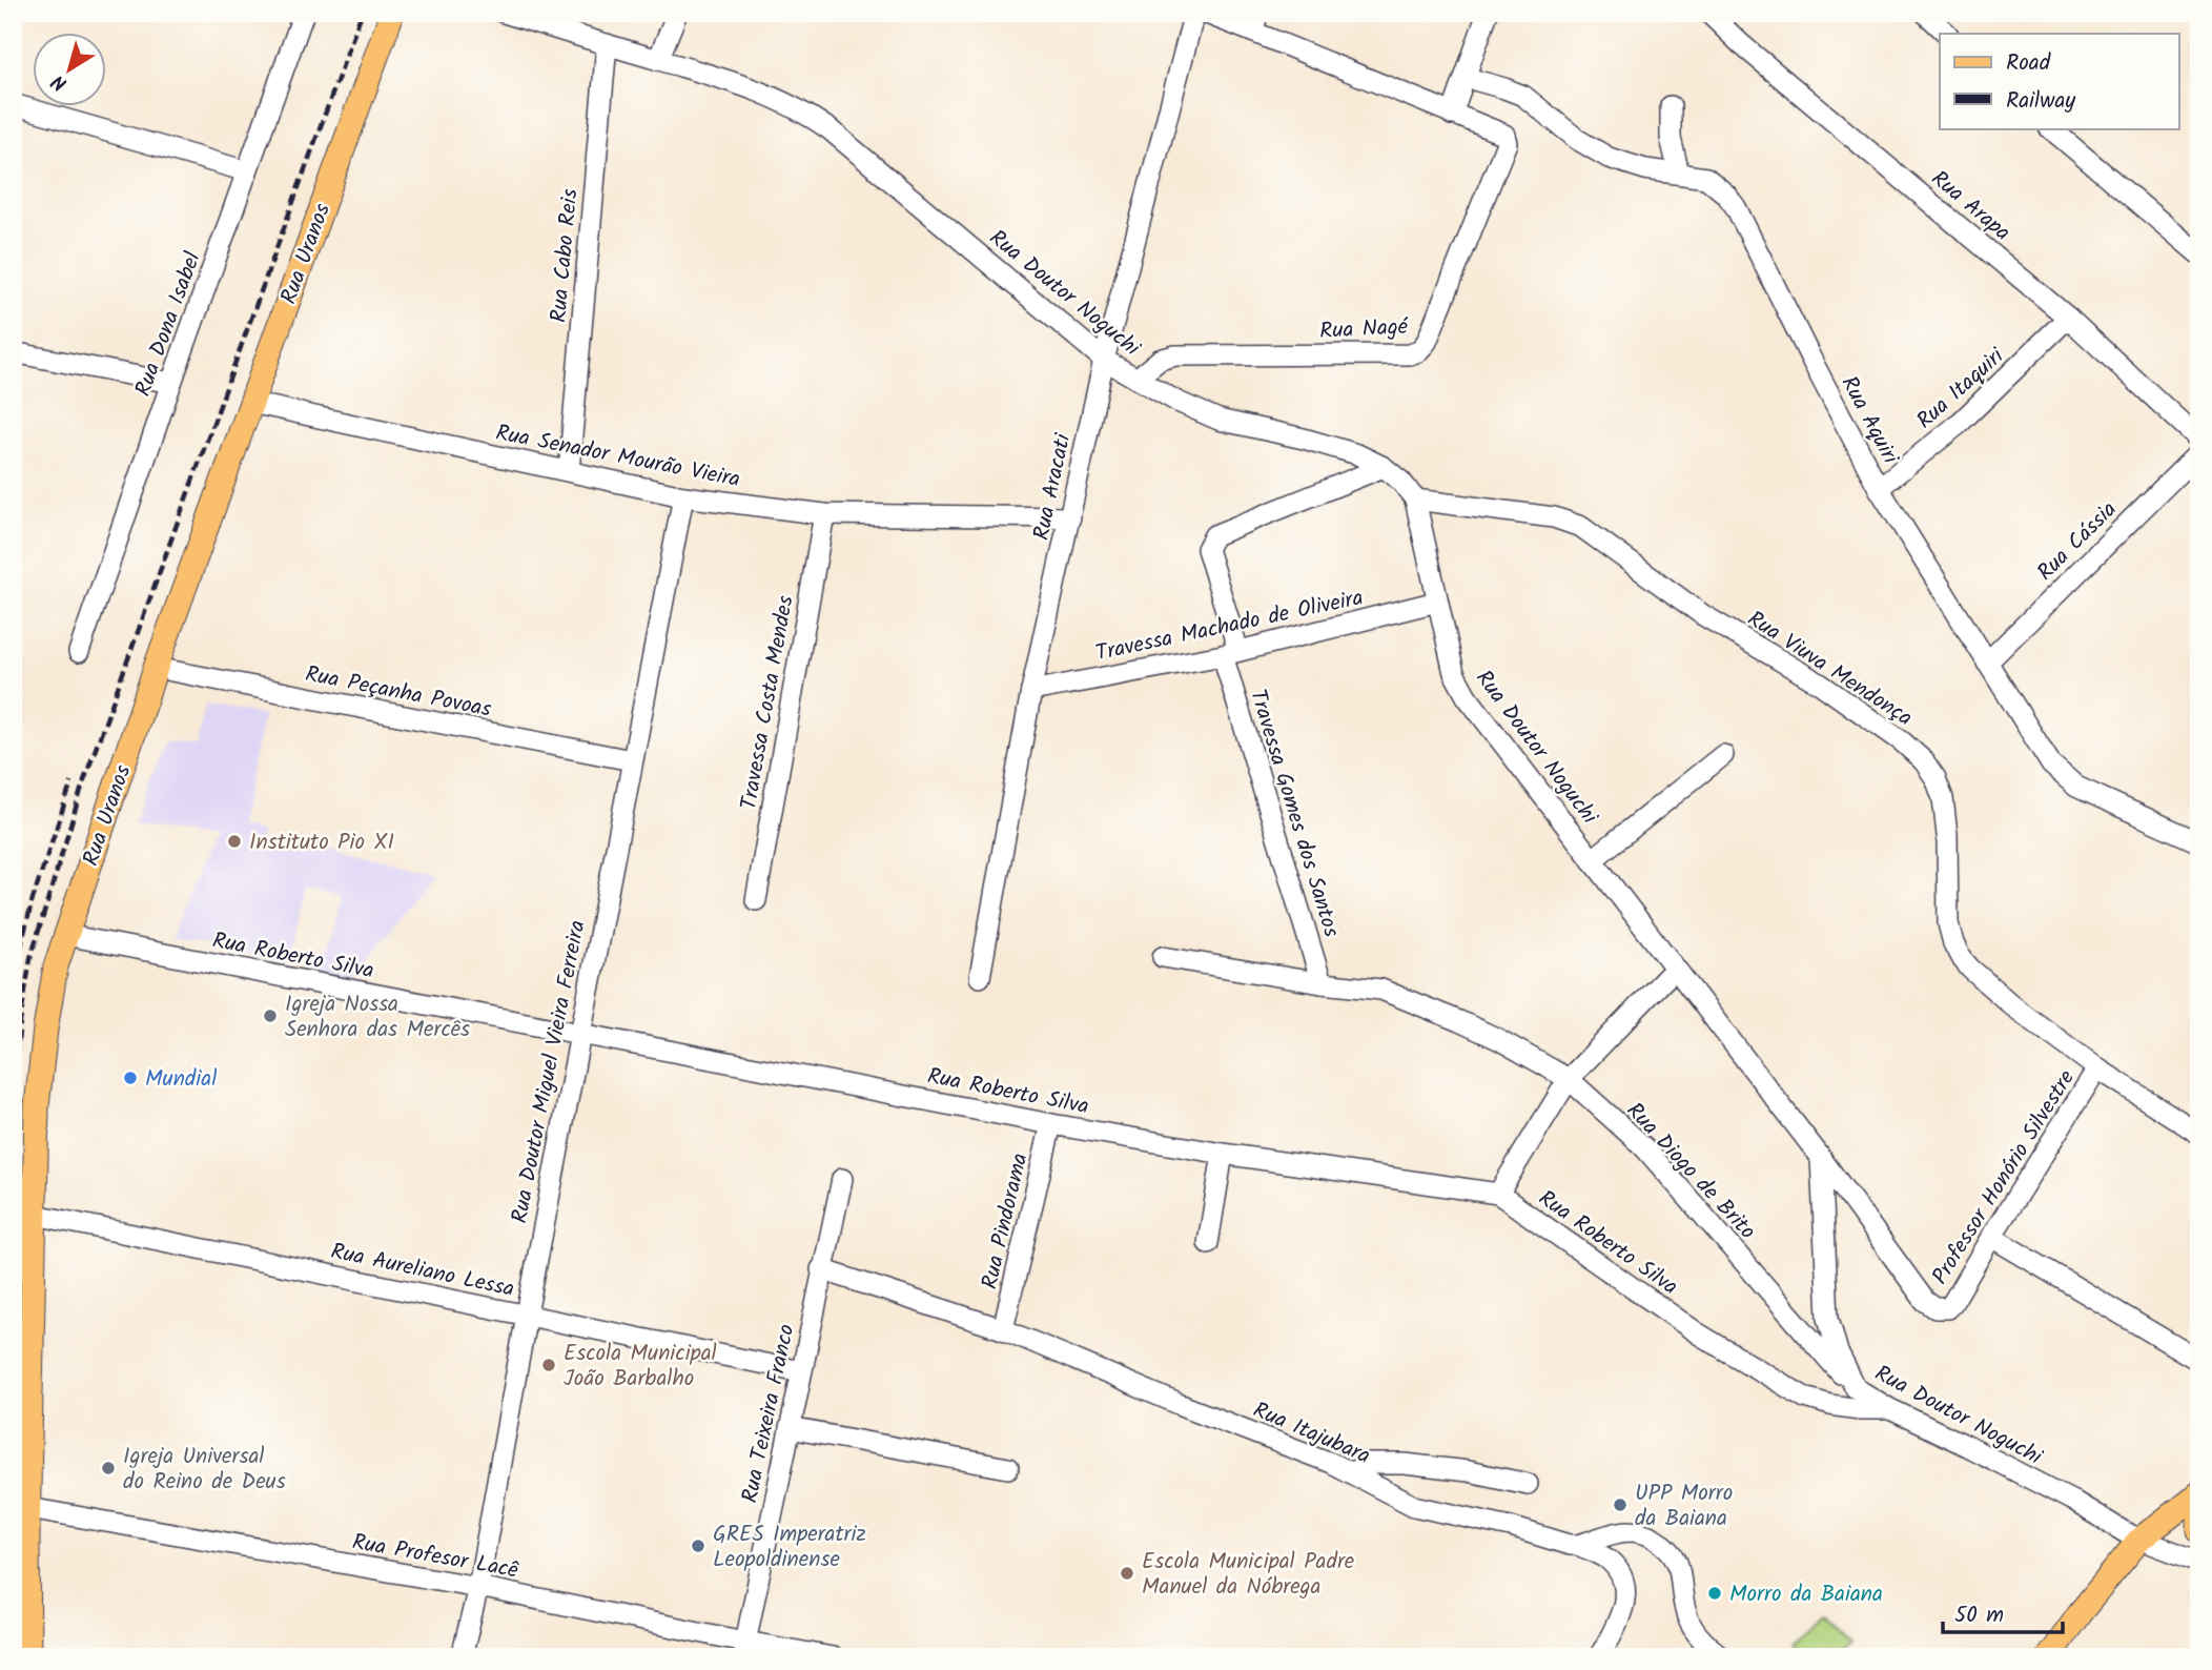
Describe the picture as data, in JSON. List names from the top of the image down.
{
  "streets": {
    "main road": ["Rua Uranos"],
    "street": [
      "Rua Arapa",
      "Rua Cabo Reis",
      "Rua Doutor Noguchi",
      "Rua Dona Isabel",
      "Rua Nagé",
      "Rua Itaquiri",
      "Rua Aquiri",
      "Rua Senador Mourão Vieira",
      "Rua Aracati",
      "Rua Cássia",
      "Travessa Machado de Oliveira",
      "Rua Viuva Mendonça",
      "Rua Peçanha Povoas",
      "Travessa Costa Mendes",
      "Travessa Gomes dos Santos",
      "Rua Roberto Silva",
      "Rua Doutor Miguel Vieira Ferreira",
      "Rua Diogo de Brito",
      "Professor Honório Silvestre",
      "Rua Pindorama",
      "Rua Aureliano Lessa",
      "Rua Teixeira Franco",
      "Rua Itajubara",
      "Rua Profesor Lacê"
    ]
  },
  "crossings": [
    ["Rua Arapa", "Rua Itaquiri"],
    ["Rua Uranos", "Rua Senador Mourão Vieira"],
    ["Rua Uranos", "Rua Peçanha Povoas"],
    ["Rua Uranos", "Rua Roberto Silva"],
    ["Rua Uranos", "Rua Aureliano Lessa"],
    ["Rua Uranos", "Rua Profesor Lacê"],
    ["Rua Cabo Reis", "Rua Doutor Noguchi"],
    ["Rua Cabo Reis", "Rua Senador Mourão Vieira"],
    ["Rua Doutor Noguchi", "Rua Nagé"],
    ["Rua Doutor Noguchi", "Rua Aracati"],
    ["Rua Doutor Noguchi", "Travessa Machado de Oliveira"],
    ["Rua Doutor Noguchi", "Rua Viuva Mendonça"],
    ["Rua Doutor Noguchi", "Travessa Gomes dos Santos"],
    ["Rua Doutor Noguchi", "Rua Roberto Silva"],
    ["Rua Doutor Noguchi", "Rua Diogo de Brito"],
    ["Rua Doutor Noguchi", "Professor Honório Silvestre"],
    ["Rua Itaquiri", "Rua Aquiri"],
    ["Rua Aquiri", "Rua Cássia"],
    ["Rua Senador Mourão Vieira", "Rua Aracati"],
    ["Rua Senador Mourão Vieira", "Travessa Costa Mendes"],
    ["Rua Senador Mourão Vieira", "Rua Doutor Miguel Vieira Ferreira"],
    ["Rua Aracati", "Travessa Machado de Oliveira"],
    ["Travessa Machado de Oliveira", "Travessa Gomes dos Santos"],
    ["Rua Viuva Mendonça", "Professor Honório Silvestre"],
    ["Rua Peçanha Povoas", "Rua Doutor Miguel Vieira Ferreira"],
    ["Travessa Gomes dos Santos", "Rua Diogo de Brito"],
    ["Rua Roberto Silva", "Rua Doutor Miguel Vieira Ferreira"],
    ["Rua Roberto Silva", "Rua Pindorama"],
    ["Rua Doutor Miguel Vieira Ferreira", "Rua Aureliano Lessa"],
    ["Rua Doutor Miguel Vieira Ferreira", "Rua Profesor Lacê"],
    ["Rua Pindorama", "Rua Itajubara"],
    ["Rua Aureliano Lessa", "Rua Teixeira Franco"],
    ["Rua Teixeira Franco", "Rua Itajubara"],
    ["Rua Teixeira Franco", "Rua Profesor Lacê"]
  ],
  "places": [
    "Instituto Pio XI",
    "Igreja Nossa Senhora das Mercês",
    "Mundial",
    "Escola Municipal João Barbalho",
    "Igreja Universal do Reino de Deus",
    "UPP Morro da Baiana",
    "GRES Imperatriz Leopoldinense",
    "Escola Municipal Padre Manuel da Nóbrega",
    "Morro da Baiana"
  ],
  "legend": ["Road", "Railway"],
  "scale_bar": "50 m",
  "north": "bottom left"
}
